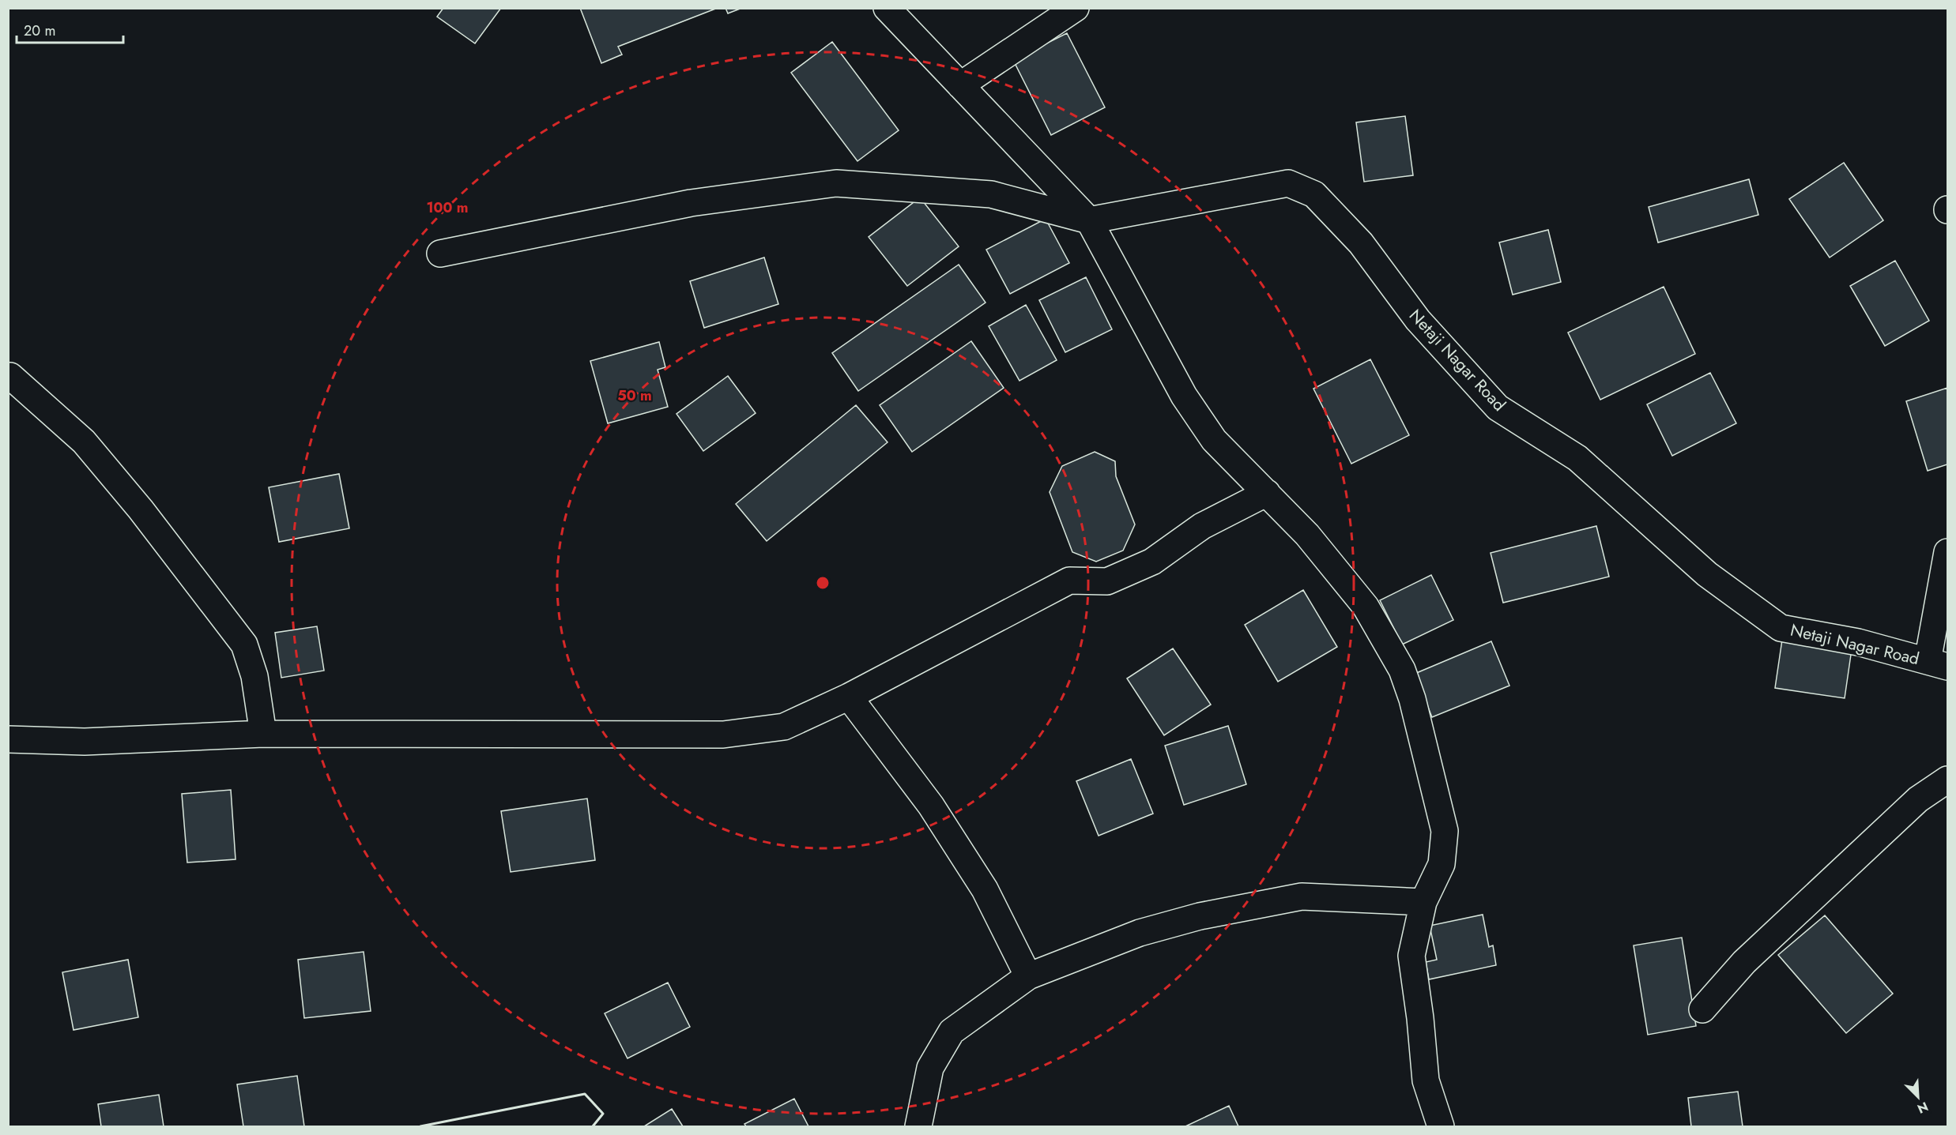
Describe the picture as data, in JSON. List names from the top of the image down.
{
  "streets": {
    "street": ["Netaji Nagar Road"]
  },
  "scale_bar": "20 m",
  "north": "bottom right",
  "rings": ["100 m", "50 m"]
}
